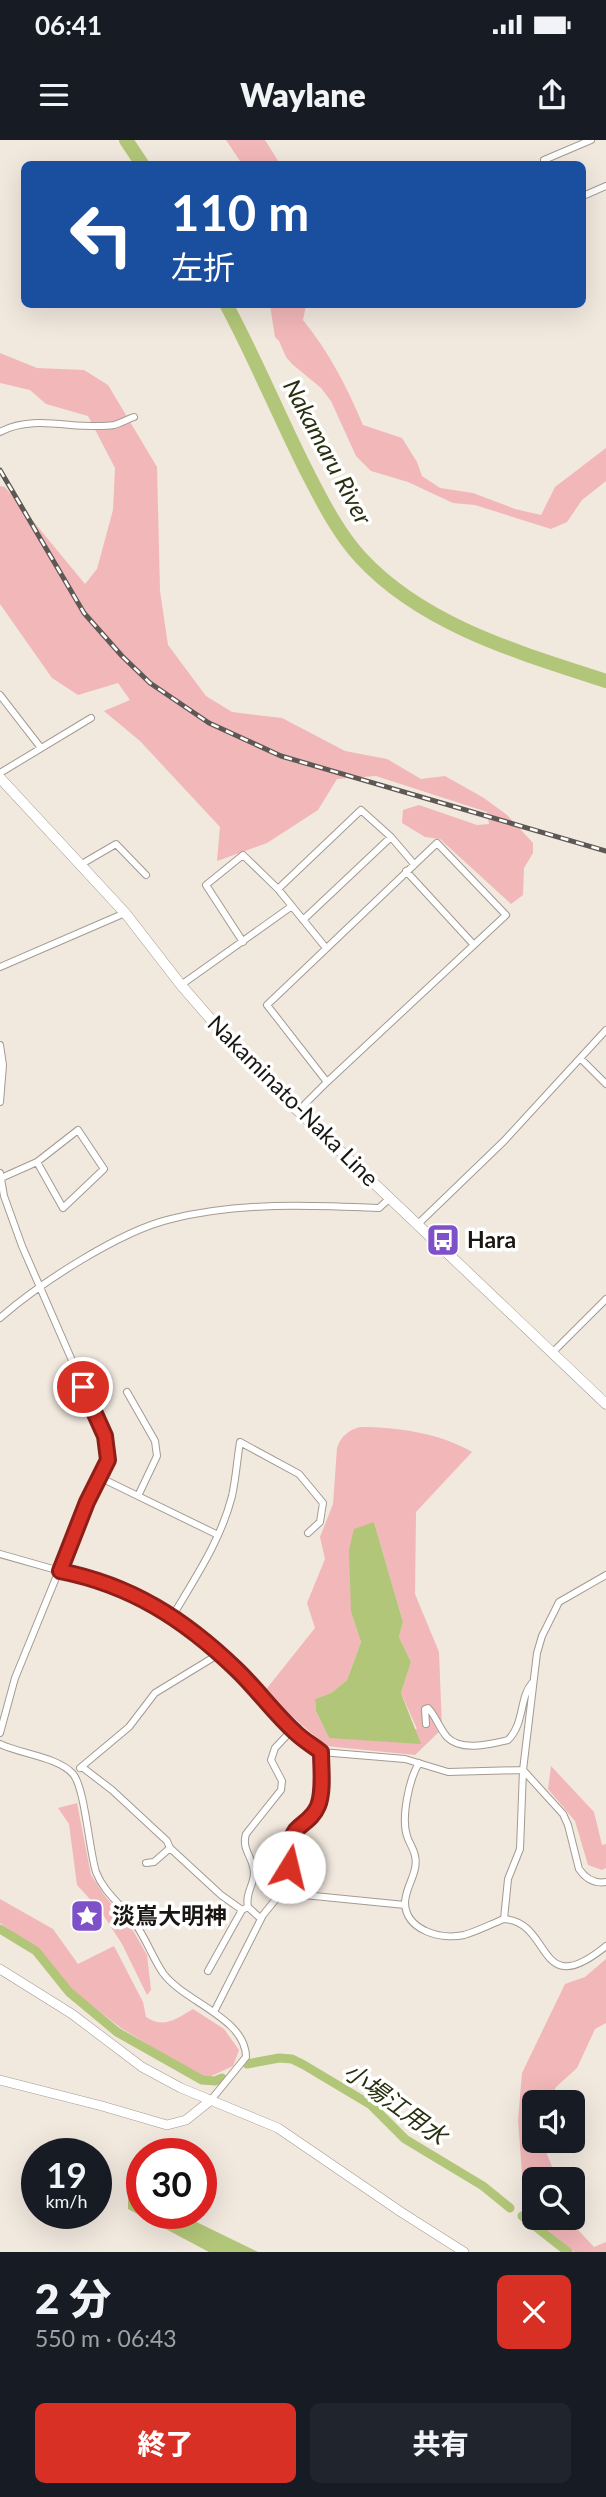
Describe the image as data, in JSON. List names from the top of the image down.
{
  "streets": {
    "main road": ["Nakaminato-Naka Line"]
  },
  "water": ["Nakamaru River", "小場江用水"],
  "places": {
    "bus stop": ["Hara"],
    "place": ["淡嶌大明神"]
  },
  "page": {
    "status": "06:41",
    "header": "Waylane",
    "turn": ["110 m", "左折"],
    "speed": "19 km/h",
    "limit": "30",
    "heading": ["2 分", "550 m · 06:43"],
    "buttons": ["終了", "共有"]
  }
}
